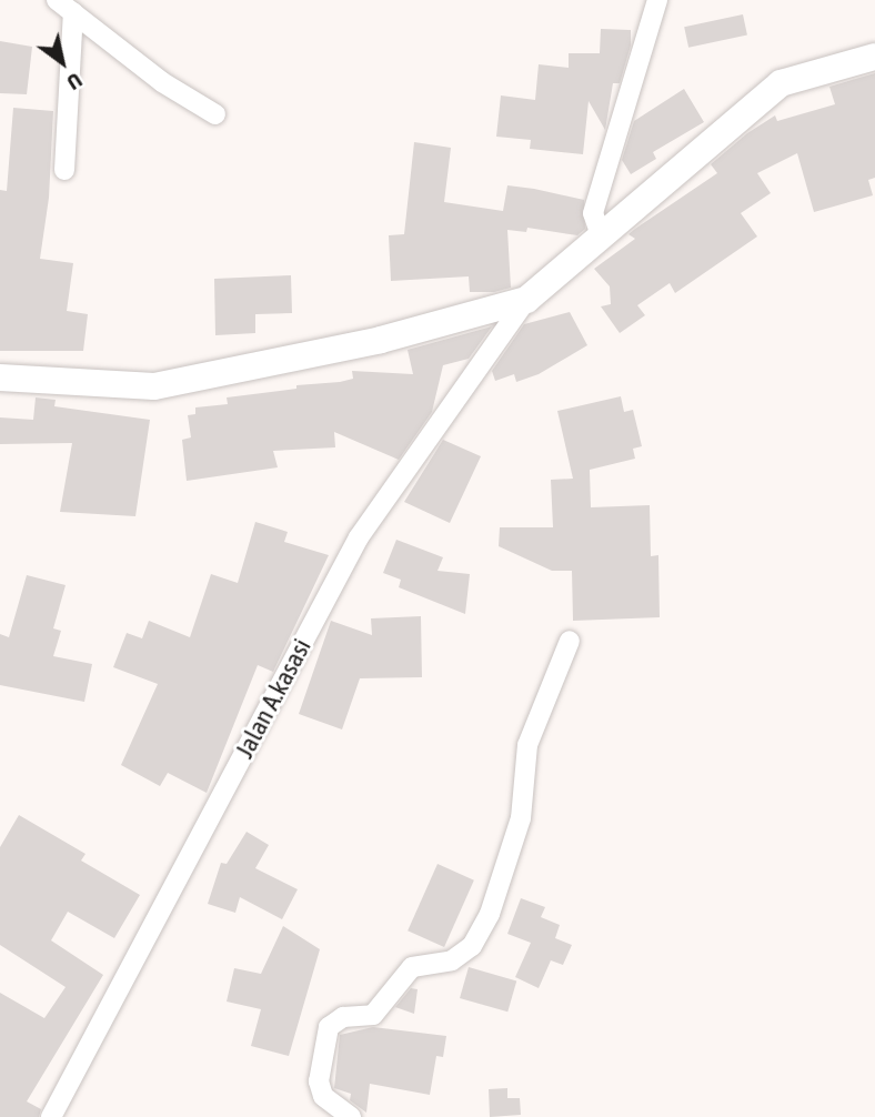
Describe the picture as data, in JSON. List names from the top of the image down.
{
  "streets": {
    "street": ["Jalan A.kasasi"]
  },
  "north": "bottom right"
}
